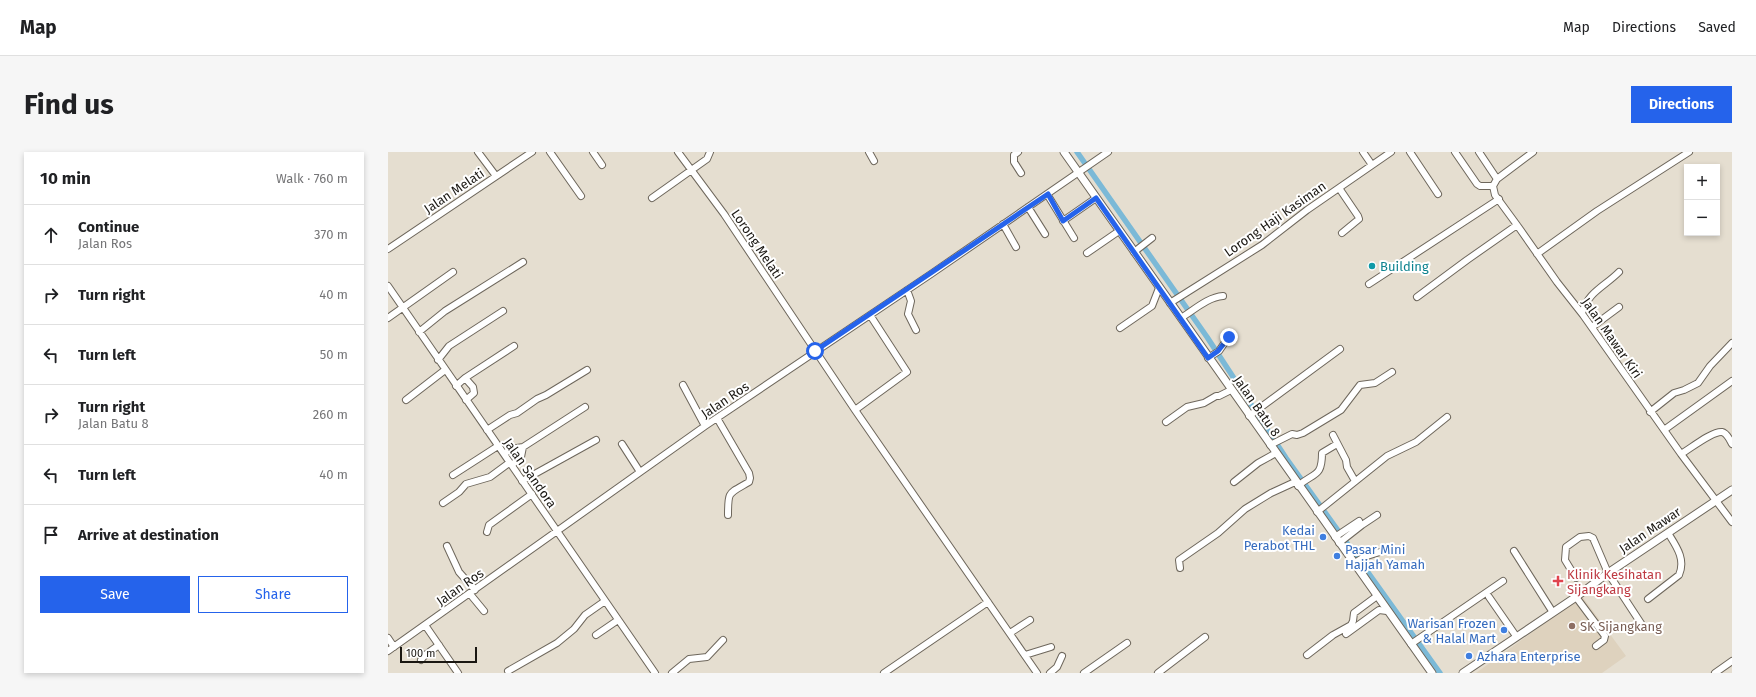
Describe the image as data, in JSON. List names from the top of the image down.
{
  "streets": {
    "street": [
      "Jalan Melati",
      "Lorong Haji Kasiman",
      "Lorong Melati",
      "Jalan Mawar Kiri",
      "Jalan Ros",
      "Jalan Batu 8",
      "Jalan Sandora",
      "Jalan Mawar"
    ]
  },
  "crossings": [
    ["Lorong Haji Kasiman", "Jalan Batu 8"],
    ["Lorong Melati", "Jalan Ros"],
    ["Jalan Mawar Kiri", "Jalan Mawar"],
    ["Jalan Ros", "Jalan Batu 8"],
    ["Jalan Ros", "Jalan Sandora"]
  ],
  "places": {
    "other": [
      "Building",
      "Kedai Perabot THL",
      "Pasar Mini Hajjah Yamah",
      "SK Sijangkang",
      "Warisan Frozen & Halal Mart",
      "Azhara Enterprise"
    ],
    "health": ["Klinik Kesihatan Sijangkang"]
  },
  "scale_bar": "100 m",
  "page": {
    "header": "Map",
    "nav": ["Map", "Directions", "Saved"],
    "buttons": [
      "Directions",
      ["Save", "Share"]
    ],
    "title": "Find us",
    "heading": ["10 min", "Walk · 760 m"],
    "map_buttons": ["+", "−"],
    "list": [
      ["Continue", "Jalan Ros", "370 m"],
      ["Turn right", "40 m"],
      ["Turn left", "50 m"],
      ["Turn right", "Jalan Batu 8", "260 m"],
      ["Turn left", "40 m"],
      "Arrive at destination"
    ],
    "scale": "100 m"
  }
}
